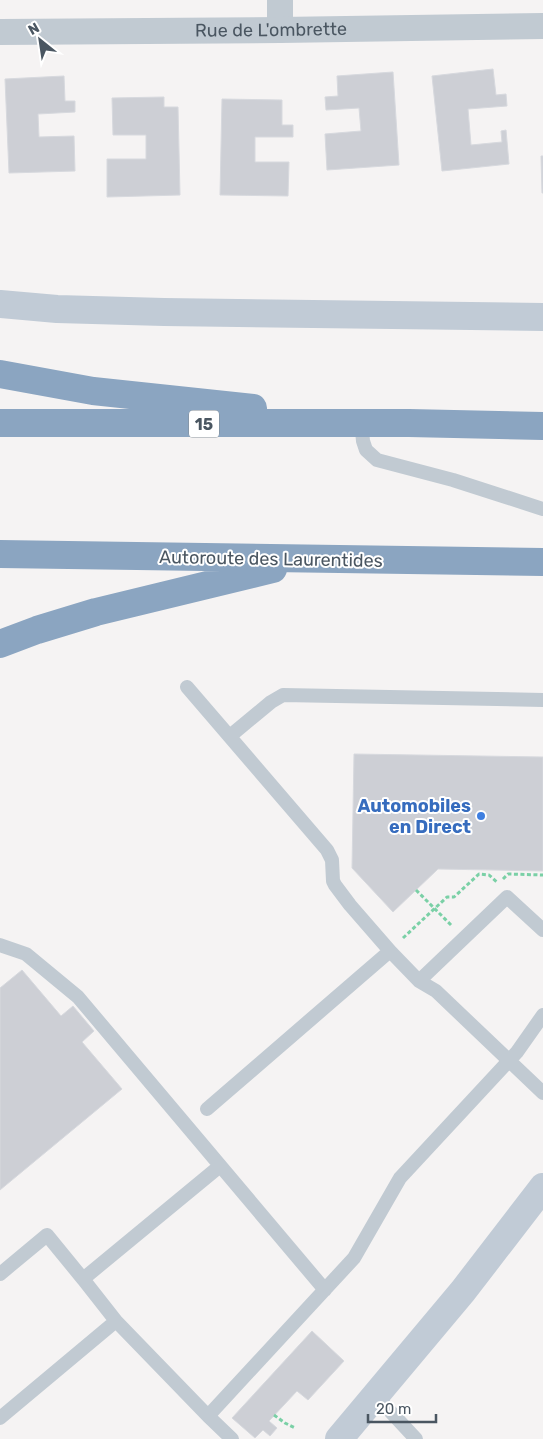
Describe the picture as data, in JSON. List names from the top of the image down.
{
  "streets": {
    "highway": ["15", "Autoroute des Laurentides"],
    "street": ["Rue de L'ombrette"]
  },
  "places": ["Automobiles en Direct"],
  "scale_bar": "20 m",
  "north": "top left"
}
